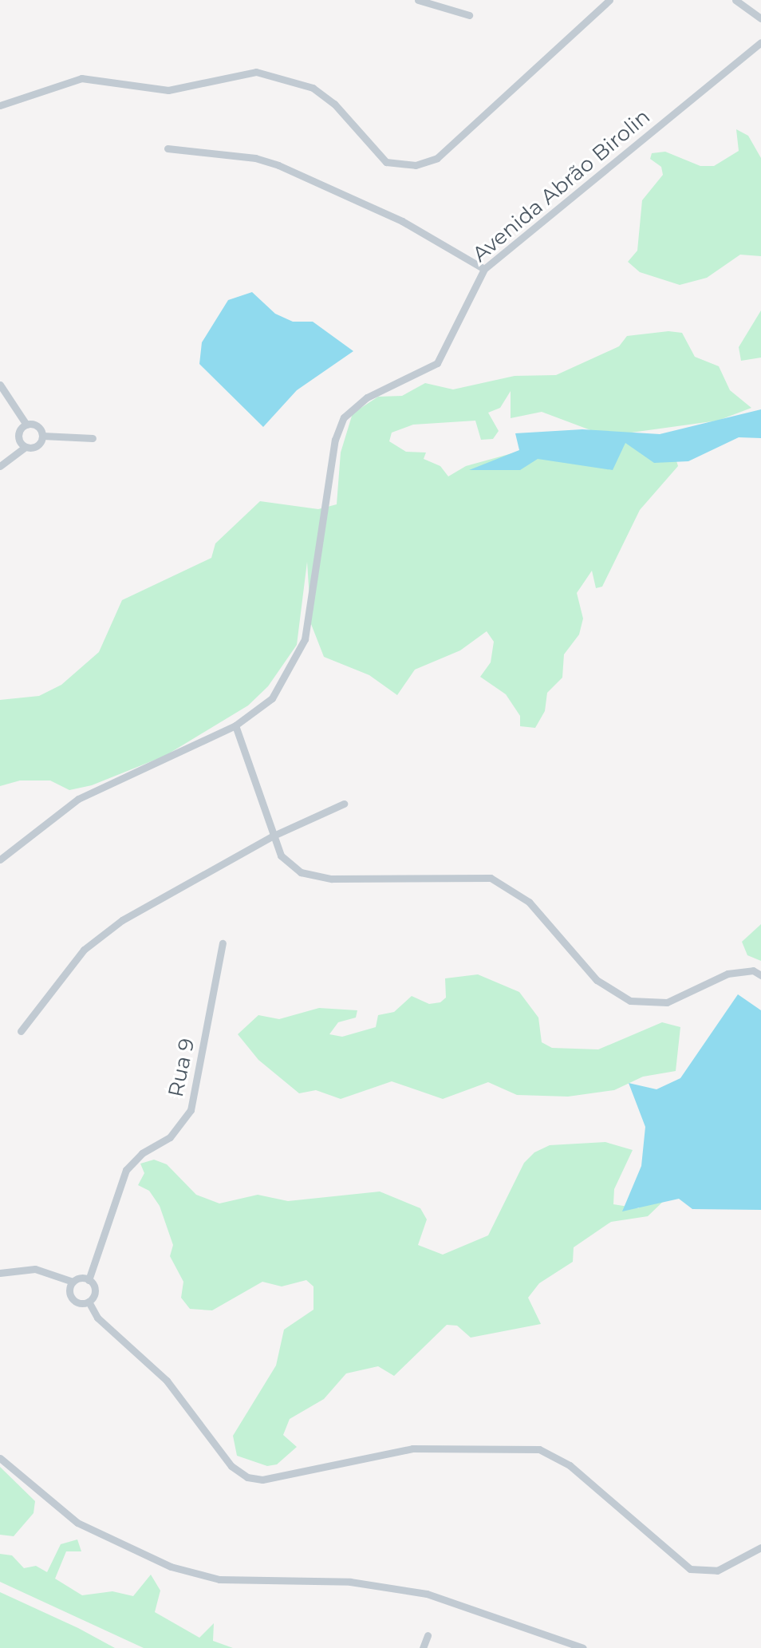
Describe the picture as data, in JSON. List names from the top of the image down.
{
  "streets": {
    "street": ["Avenida Abrão Birolin", "Rua 9"]
  }
}
